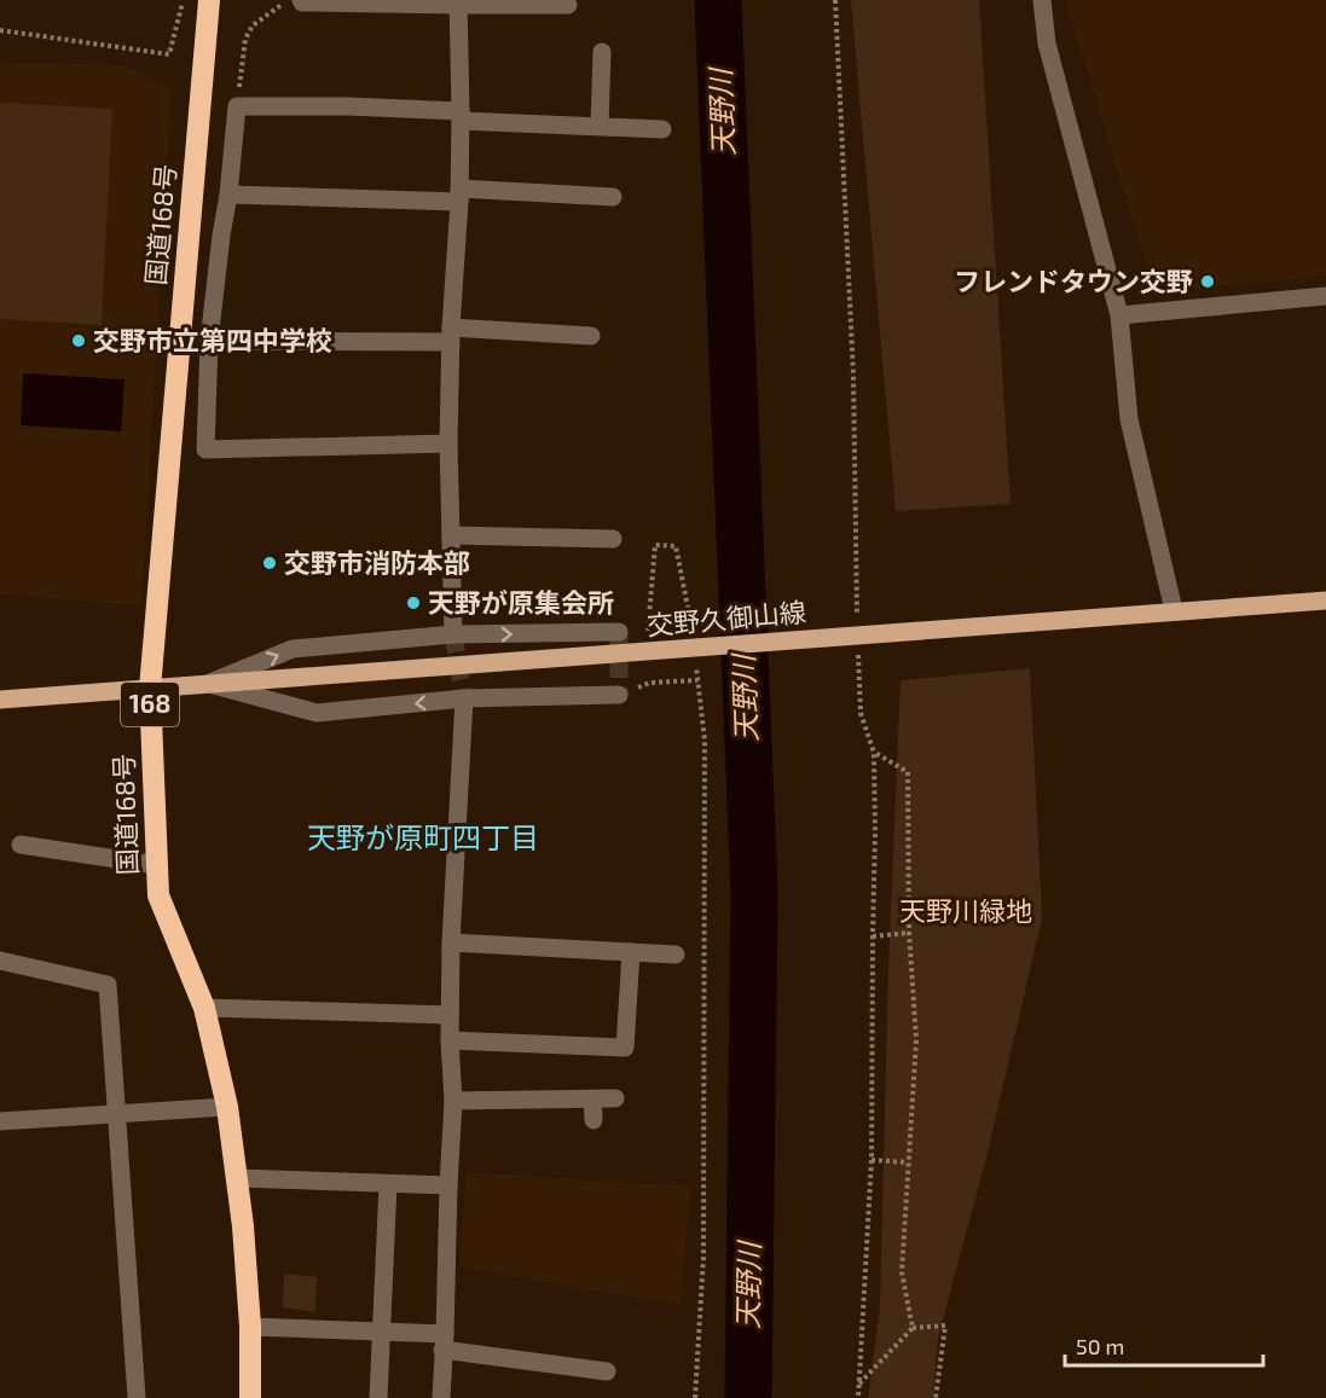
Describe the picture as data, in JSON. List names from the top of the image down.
{
  "streets": {
    "highway": ["国道168号", "168"],
    "main road": ["交野久御山線"]
  },
  "crossings": [
    ["国道168号", "交野久御山線"]
  ],
  "districts": ["天野が原町四丁目"],
  "water": ["天野川"],
  "parks": ["天野川緑地"],
  "places": [
    "フレンドタウン交野",
    "交野市立第四中学校",
    "交野市消防本部",
    "天野が原集会所"
  ],
  "scale_bar": "50 m"
}
